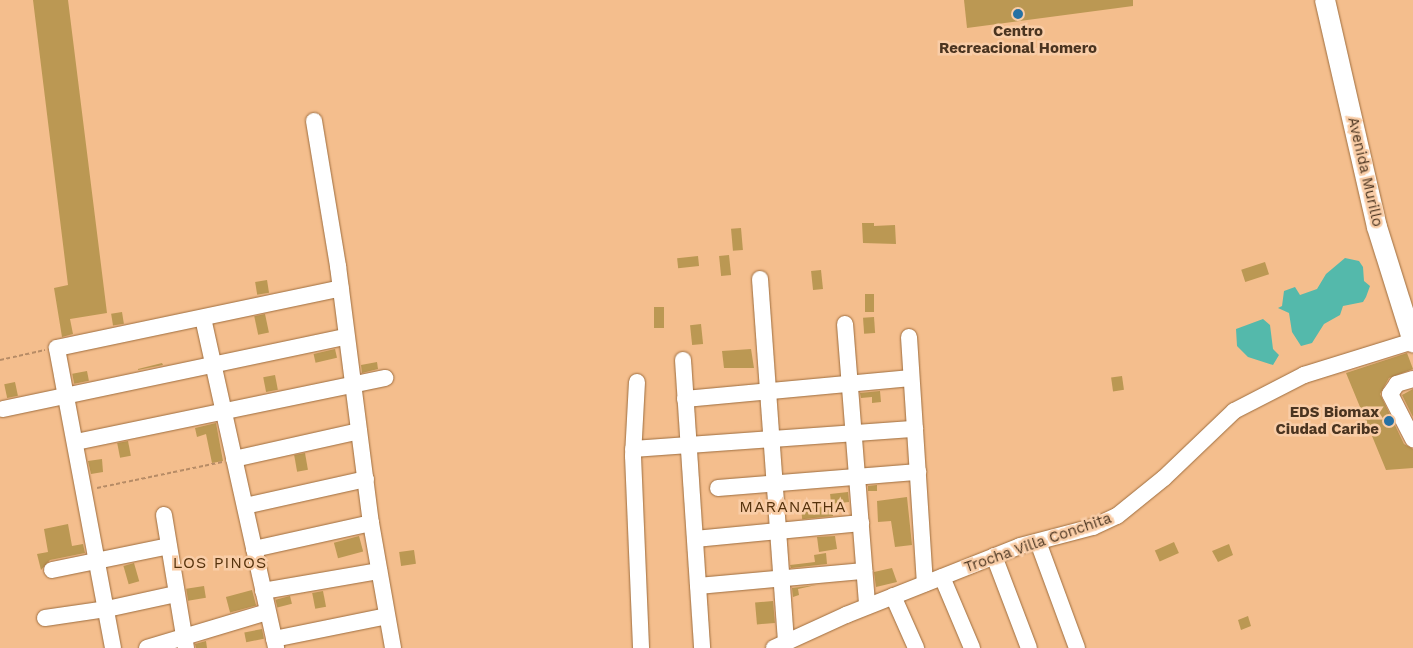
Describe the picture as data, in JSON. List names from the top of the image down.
{
  "streets": {
    "main road": ["Avenida Murillo"],
    "street": ["Trocha Villa Conchita"]
  },
  "crossings": [
    ["Avenida Murillo", "Trocha Villa Conchita"]
  ],
  "districts": ["MARANATHA", "LOS PINOS"],
  "places": ["Centro Recreacional Homero", "EDS Biomax Ciudad Caribe"]
}
